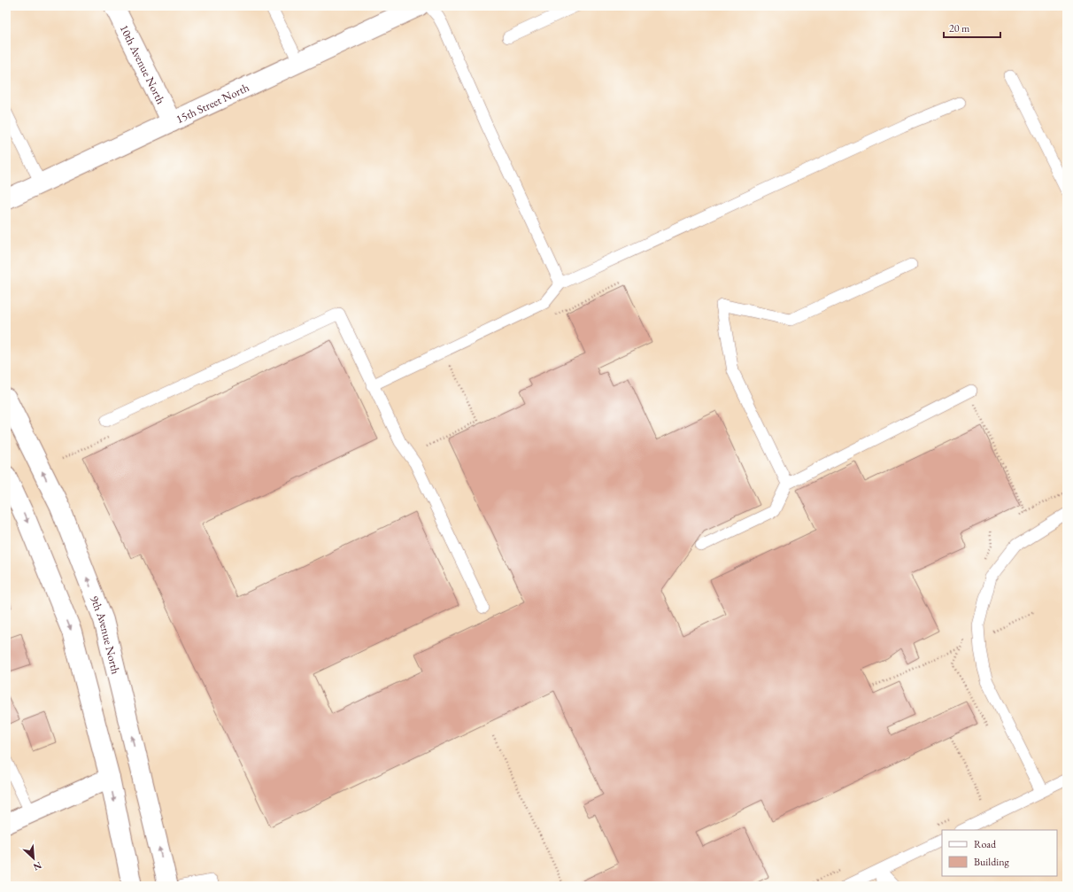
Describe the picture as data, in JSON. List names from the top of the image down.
{
  "streets": {
    "main road": ["10th Avenue North", "15th Street North", "9th Avenue North"]
  },
  "crossings": [
    ["10th Avenue North", "15th Street North"]
  ],
  "legend": ["Road", "Building"],
  "scale_bar": "20 m",
  "north": "bottom right"
}
